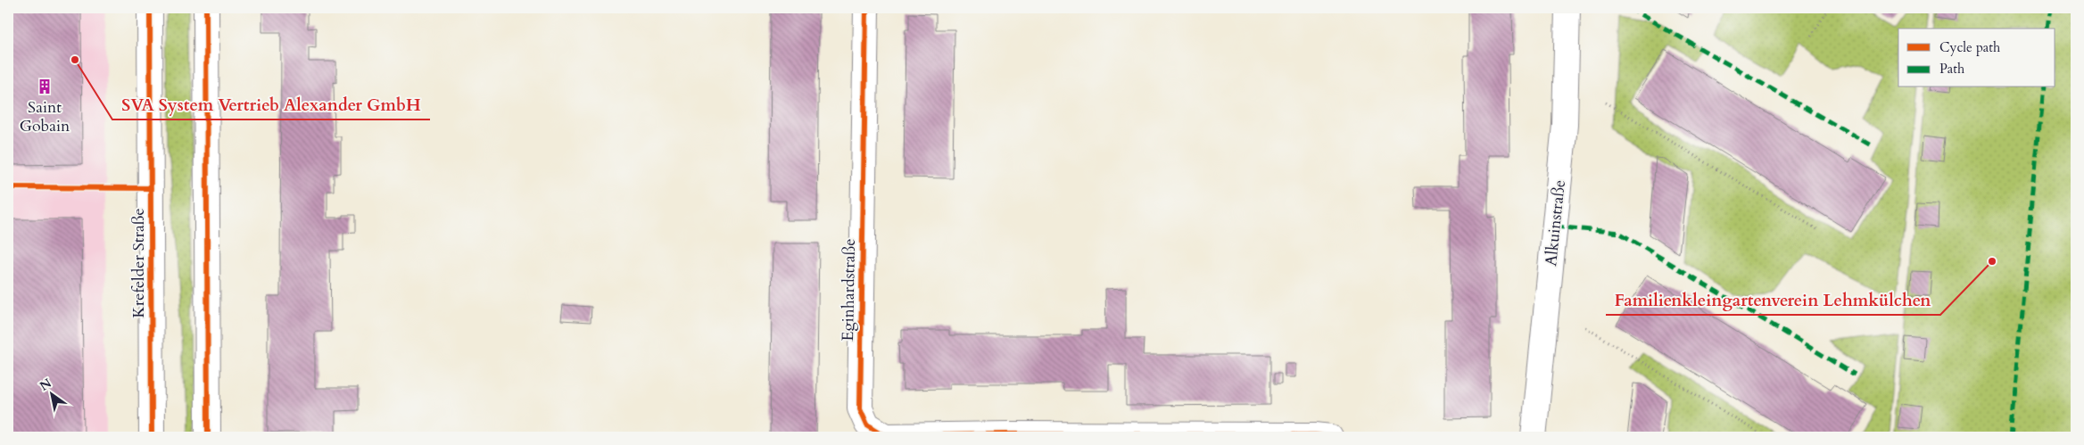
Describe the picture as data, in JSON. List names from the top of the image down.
{
  "streets": {
    "street": ["Alkuinstraße", "Krefelder Straße", "Eginhardstraße"]
  },
  "places": {
    "other": ["SVA System Vertrieb Alexander GmbH", "Familienkleingartenverein Lehmkülchen"],
    "building": ["Saint Gobain"]
  },
  "legend": ["Cycle path", "Path"],
  "north": "top left"
}
